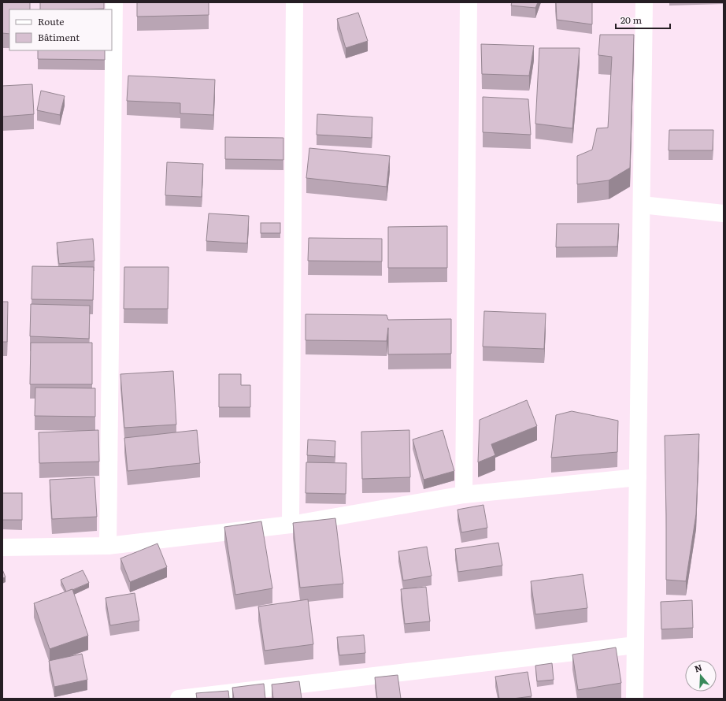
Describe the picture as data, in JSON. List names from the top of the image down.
{
  "legend": ["Route", "Bâtiment"],
  "scale_bar": "20 m",
  "north": "top"
}
